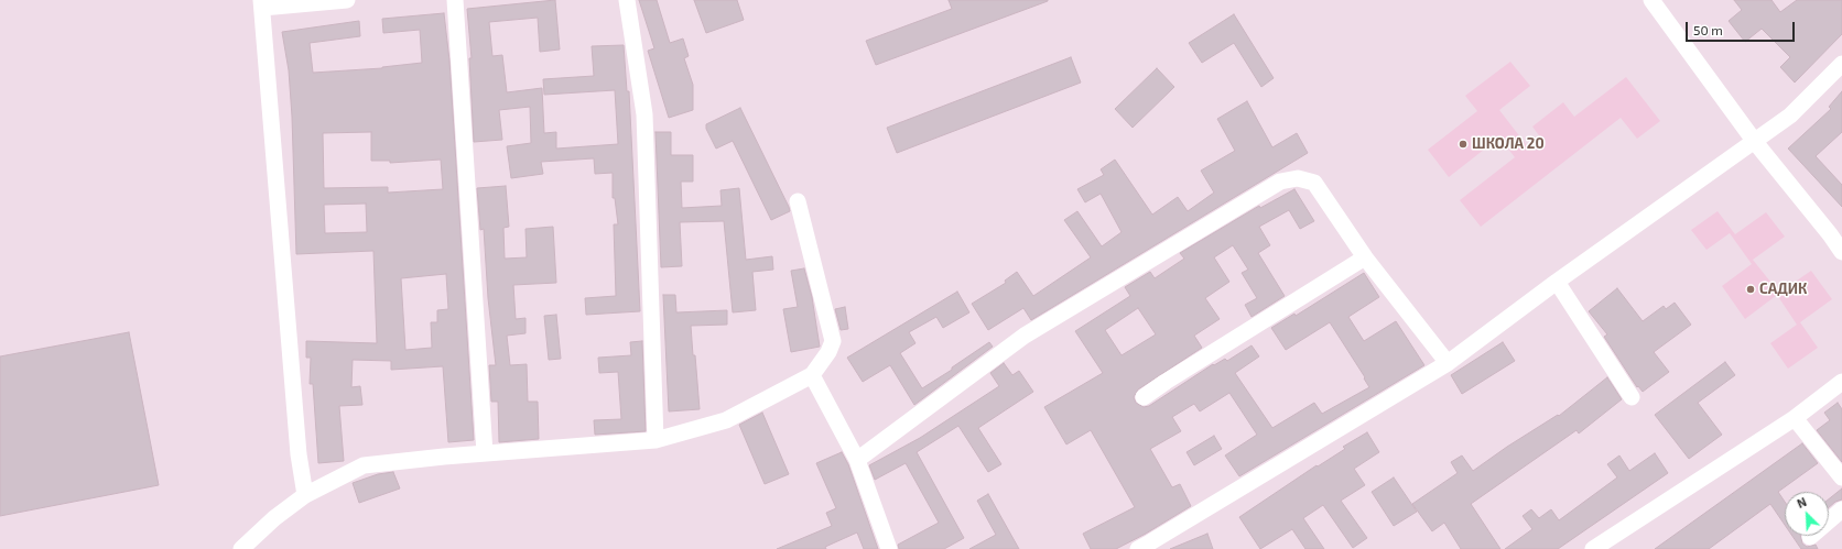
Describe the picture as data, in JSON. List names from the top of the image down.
{
  "places": ["ШКОЛА 20", "САДИК"],
  "scale_bar": "50 m",
  "north": "top left"
}
